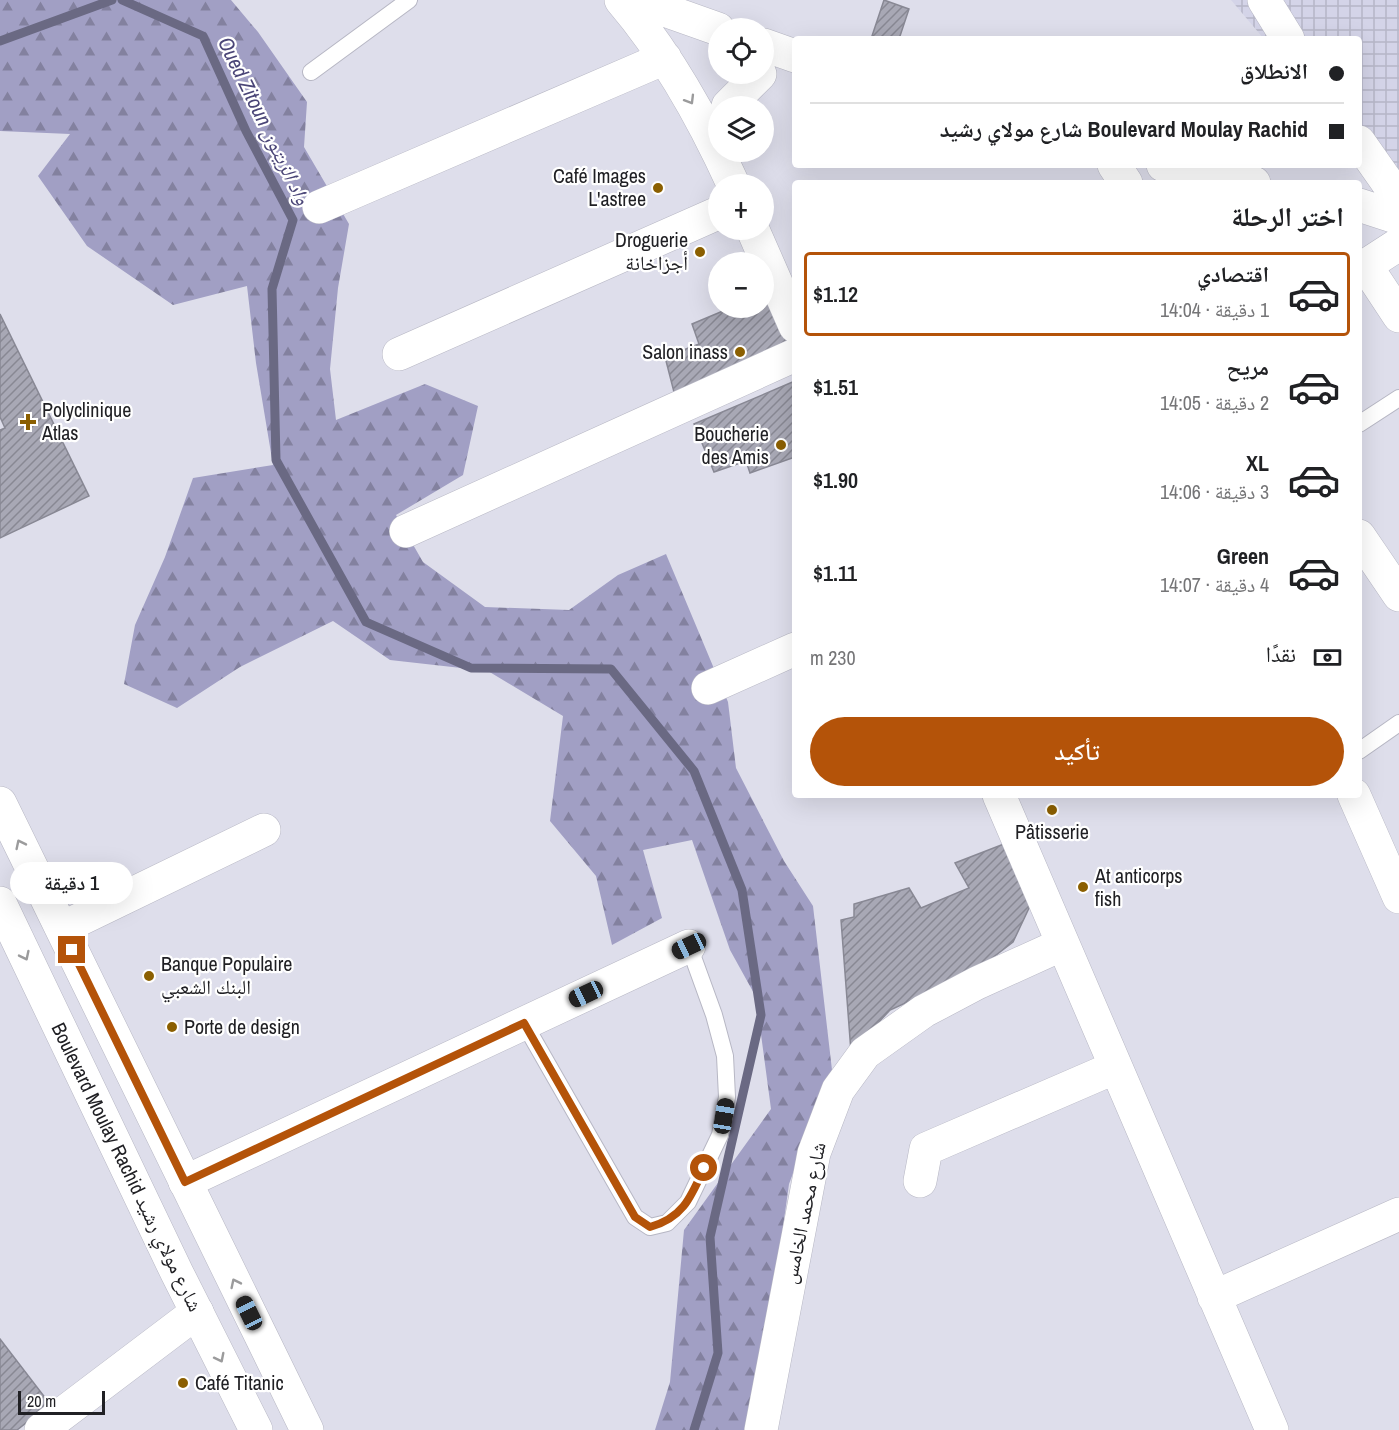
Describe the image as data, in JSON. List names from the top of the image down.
{
  "streets": {
    "street": ["Boulevard Moulay Rachid شارع مولاي رشيد", "شارع محمد الخامس"]
  },
  "water": ["Oued Zitoun واد الزيتون"],
  "places": {
    "other": [
      "Café Images L'astree",
      "Droguerie أجزاخانة",
      "Salon inass",
      "Boucherie des Amis",
      "Pâtisserie",
      "At anticorps fish",
      "Banque Populaire البنك الشعبي",
      "Porte de design",
      "Café Titanic"
    ],
    "health": ["Polyclinique Atlas"]
  },
  "scale_bar": "20 m",
  "page": {
    "map_buttons": ["+", "−"],
    "banner": ["الانطلاق", "Boulevard Moulay Rachid شارع مولاي رشيد"],
    "heading": "اختر الرحلة",
    "list": [
      {
        "name": "اقتصادي",
        "note": "1 دقيقة · 14:04",
        "value": "$1.12"
      },
      {
        "name": "مريح",
        "note": "2 دقيقة · 14:05",
        "value": "$1.51"
      },
      {
        "name": "XL",
        "note": "3 دقيقة · 14:06",
        "value": "$1.90"
      },
      {
        "name": "Green",
        "note": "4 دقيقة · 14:07",
        "value": "$1.11"
      }
    ],
    "pay": ["نقدًا", "230 m"],
    "buttons": "تأكيد",
    "bubble": "1 دقيقة",
    "scale": "20 m"
  }
}
